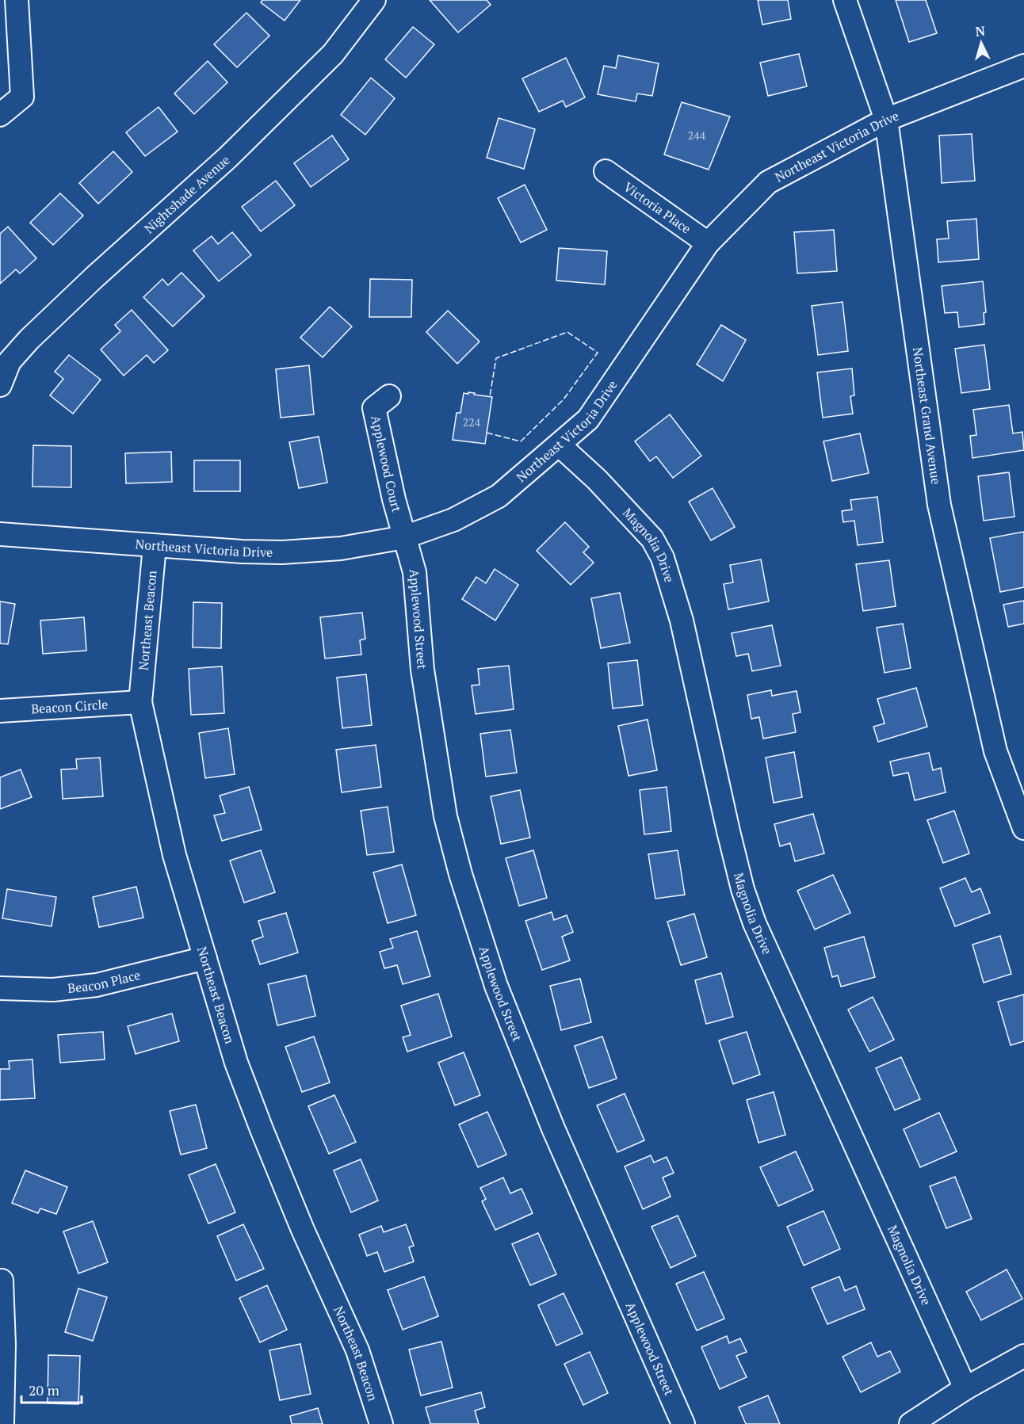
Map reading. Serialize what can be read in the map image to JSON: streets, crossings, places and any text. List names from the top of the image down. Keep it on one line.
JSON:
{"streets":{"street":["Northeast Victoria Drive","Nightshade Avenue","Victoria Place","Northeast Grand Avenue","Applewood Court","Magnolia Drive","Applewood Street","Northeast Beacon","Beacon Circle","Beacon Place"]},"crossings":[["Northeast Victoria Drive","Victoria Place"],["Northeast Victoria Drive","Northeast Grand Avenue"],["Northeast Victoria Drive","Applewood Court"],["Northeast Victoria Drive","Magnolia Drive"],["Northeast Victoria Drive","Applewood Street"],["Northeast Victoria Drive","Northeast Beacon"],["Applewood Court","Applewood Street"],["Northeast Beacon","Beacon Circle"],["Northeast Beacon","Beacon Place"]],"house_numbers":["244","224"],"scale_bar":"20 m","north":"top"}
